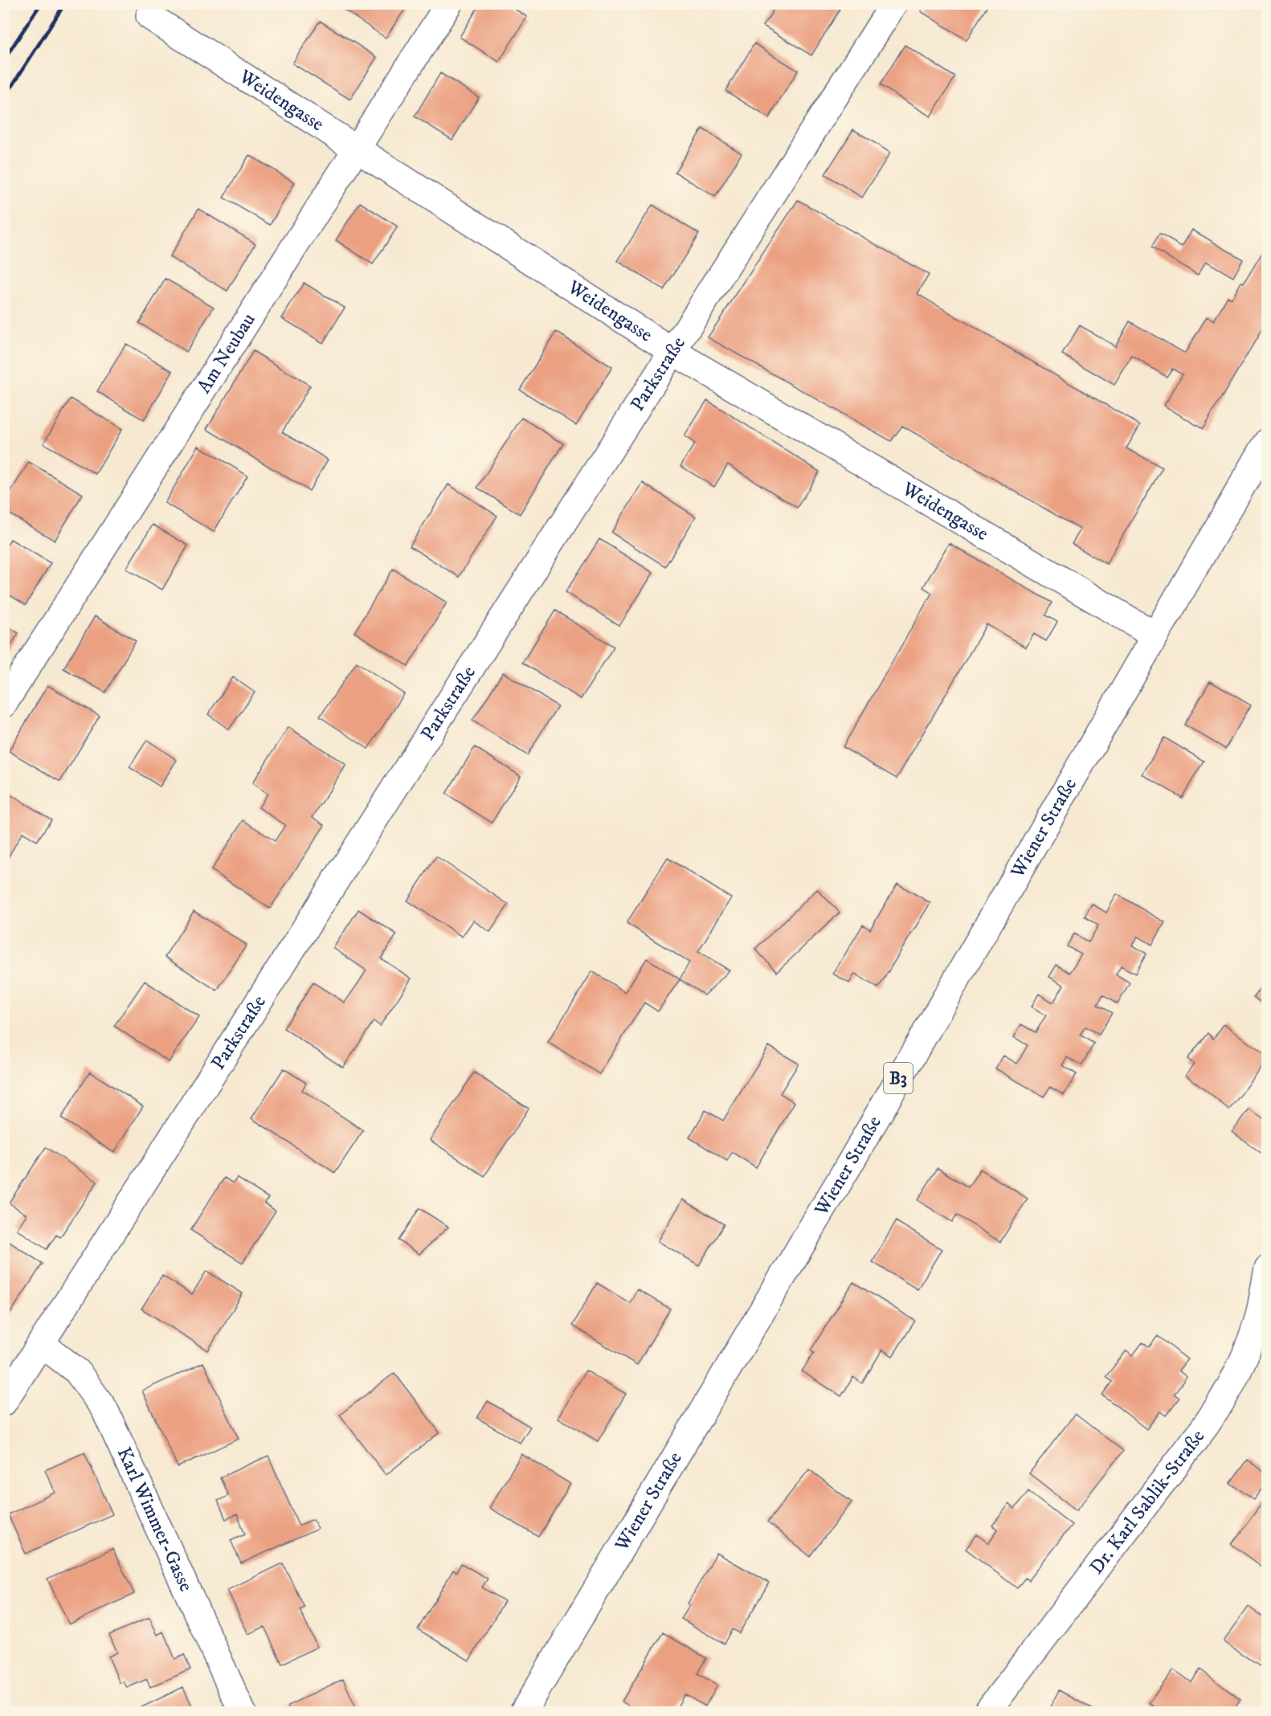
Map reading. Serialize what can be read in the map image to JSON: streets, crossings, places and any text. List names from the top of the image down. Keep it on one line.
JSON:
{"streets":{"street":["Weidengasse","Am Neubau","Parkstraße","Wiener Straße","B3","Dr. Karl Sablik-Straße","Karl Wimmer-Gasse"]},"crossings":[["Weidengasse","Am Neubau"],["Weidengasse","Parkstraße"],["Weidengasse","Wiener Straße"],["Parkstraße","Karl Wimmer-Gasse"]]}
